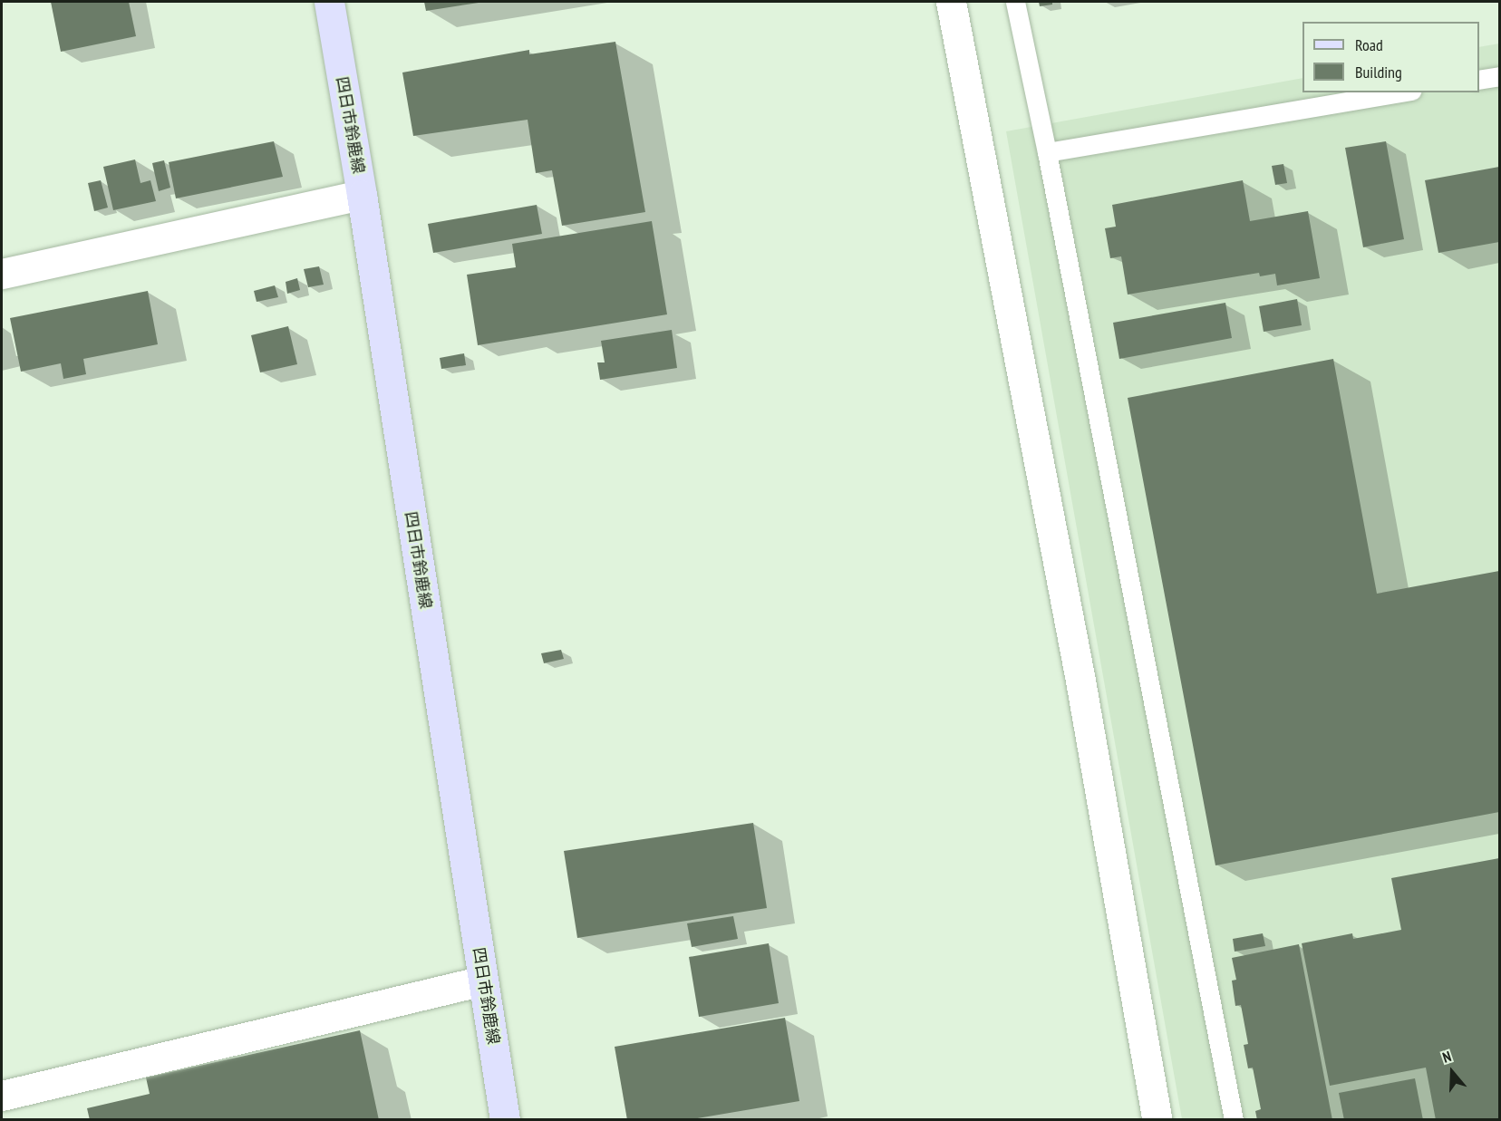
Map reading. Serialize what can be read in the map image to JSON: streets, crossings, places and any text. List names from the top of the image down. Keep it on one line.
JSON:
{"streets":{"main road":["四日市鈴鹿線"]},"legend":["Road","Building"],"north":"top"}
